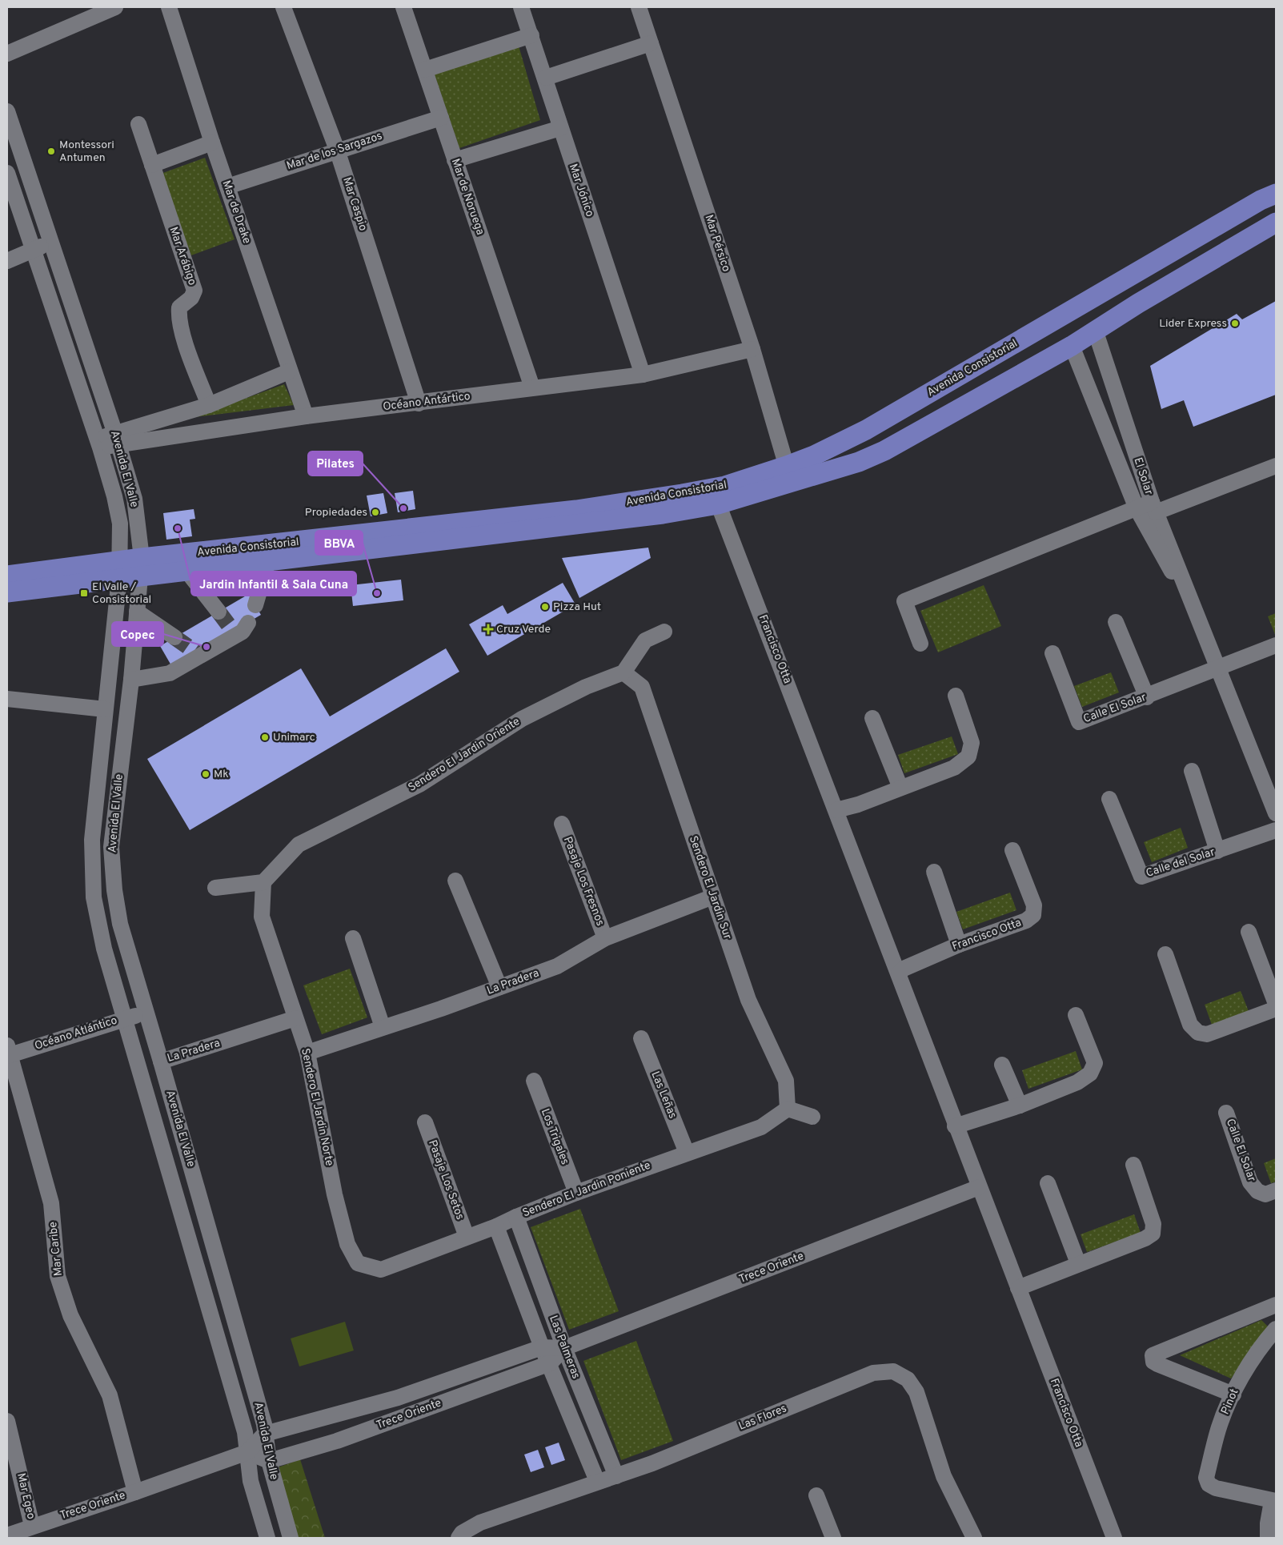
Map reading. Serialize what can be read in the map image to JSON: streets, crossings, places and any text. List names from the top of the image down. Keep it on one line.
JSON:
{"streets":{"main road":["Avenida Consistorial"],"street":["Mar de los Sargazos","Mar Jónico","Mar de Noruega","Mar Caspio","Mar de Drake","Mar Pérsico","Mar Arábigo","Océano Antártico","Avenida El Valle","El Solar","Francisco Otta","Calle El Solar","Sendero El Jardin Oriente","Calle del Solar","Pasaje Los Fresnos","Sendero El Jardin Sur","La Pradera","Océano Atlántico","Las Leñas","Sendero El Jardin Norte","Los Trigales","Pasaje Los Setos","Sendero El Jardin Poniente","Mar Caribe","Trece Oriente","Las Palmeras","Pinot","Las Flores","Mar Egeo"]},"crossings":[["Mar de los Sargazos","Mar de Noruega"],["Mar de los Sargazos","Mar Caspio"],["Mar de los Sargazos","Mar de Drake"],["Mar Jónico","Océano Antártico"],["Mar de Noruega","Océano Antártico"],["Mar Caspio","Océano Antártico"],["Mar de Drake","Océano Antártico"],["Mar Pérsico","Avenida Consistorial"],["Mar Pérsico","Océano Antártico"],["Mar Arábigo","Océano Antártico"],["Avenida Consistorial","Avenida El Valle"],["Avenida Consistorial","El Solar"],["Avenida Consistorial","Francisco Otta"],["Océano Antártico","Avenida El Valle"],["Avenida El Valle","La Pradera"],["Avenida El Valle","Océano Atlántico"],["Avenida El Valle","Trece Oriente"],["El Solar","Calle El Solar"],["Francisco Otta","Trece Oriente"],["Sendero El Jardin Oriente","Sendero El Jardin Sur"],["Sendero El Jardin Oriente","Sendero El Jardin Norte"],["Pasaje Los Fresnos","La Pradera"],["Sendero El Jardin Sur","La Pradera"],["Sendero El Jardin Sur","Sendero El Jardin Poniente"],["La Pradera","Sendero El Jardin Norte"],["Océano Atlántico","Mar Caribe"],["Las Leñas","Sendero El Jardin Poniente"],["Sendero El Jardin Norte","Sendero El Jardin Poniente"],["Los Trigales","Sendero El Jardin Poniente"],["Pasaje Los Setos","Sendero El Jardin Poniente"],["Sendero El Jardin Poniente","Las Palmeras"],["Mar Caribe","Trece Oriente"],["Trece Oriente","Las Palmeras"],["Trece Oriente","Mar Egeo"],["Las Palmeras","Las Flores"]],"places":{"other":["Montessori Antumen","Lider Express","Pilates","Propiedades","Jardin Infantil & Sala Cuna","BBVA","Pizza Hut","Copec","Unimarc","Mk"],"transit":["El Valle / Consistorial"],"health":["Cruz Verde"]}}
